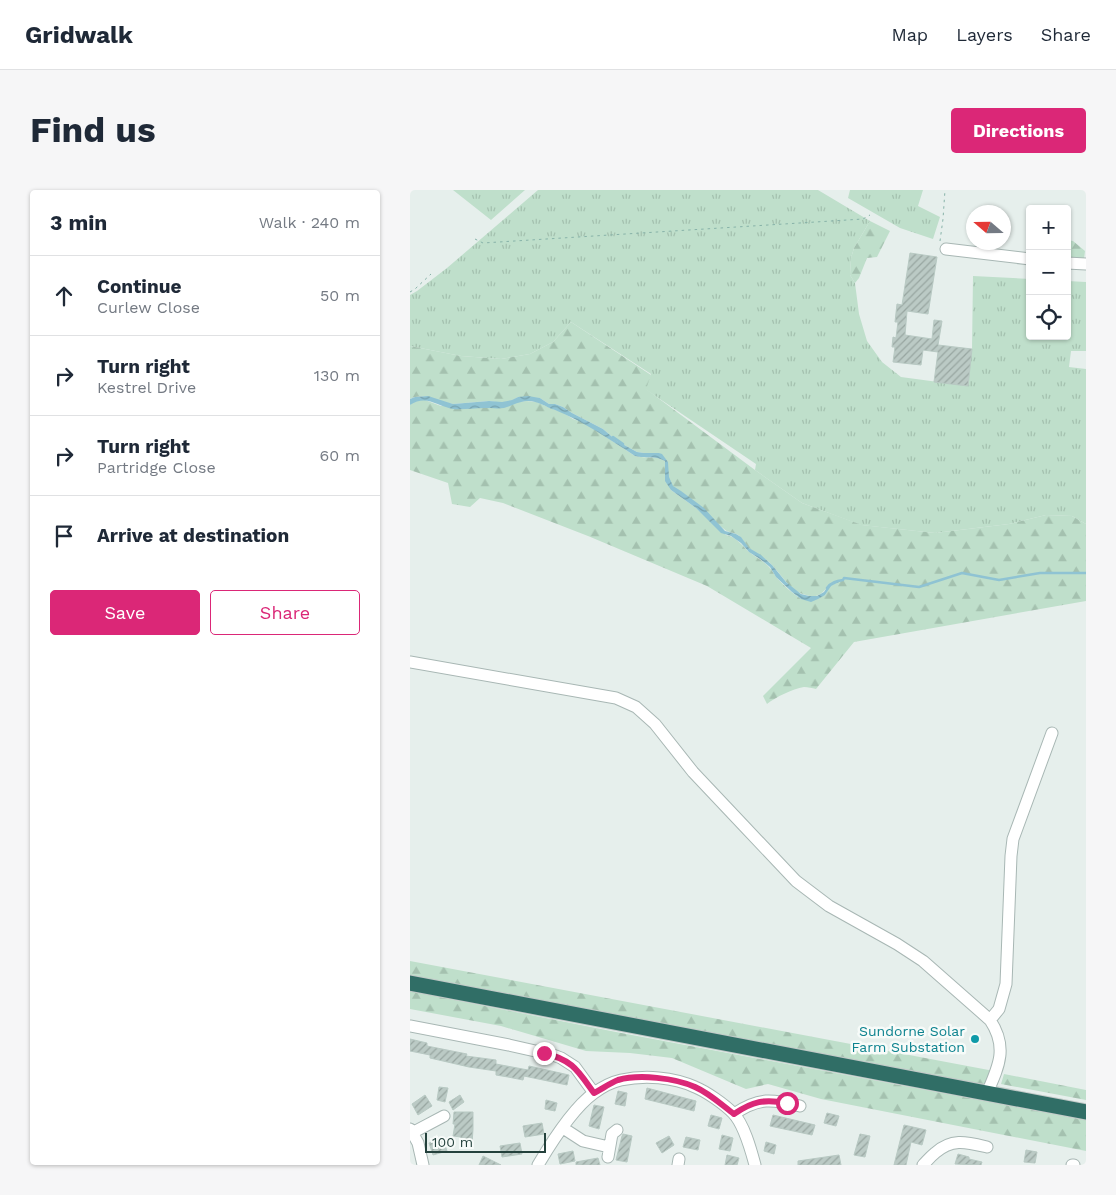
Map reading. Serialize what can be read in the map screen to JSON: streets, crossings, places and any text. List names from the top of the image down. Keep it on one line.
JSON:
{"places":["Sundorne Solar Farm Substation"],"scale_bar":"100 m","north":"left","page":{"header":"Gridwalk","nav":["Map","Layers","Share"],"buttons":["Directions",["Save","Share"]],"title":"Find us","heading":["3 min","Walk · 240 m"],"map_buttons":["+","−"],"list":[["Continue","Curlew Close","50 m"],["Turn right","Kestrel Drive","130 m"],["Turn right","Partridge Close","60 m"],"Arrive at destination"],"scale":"100 m"}}
